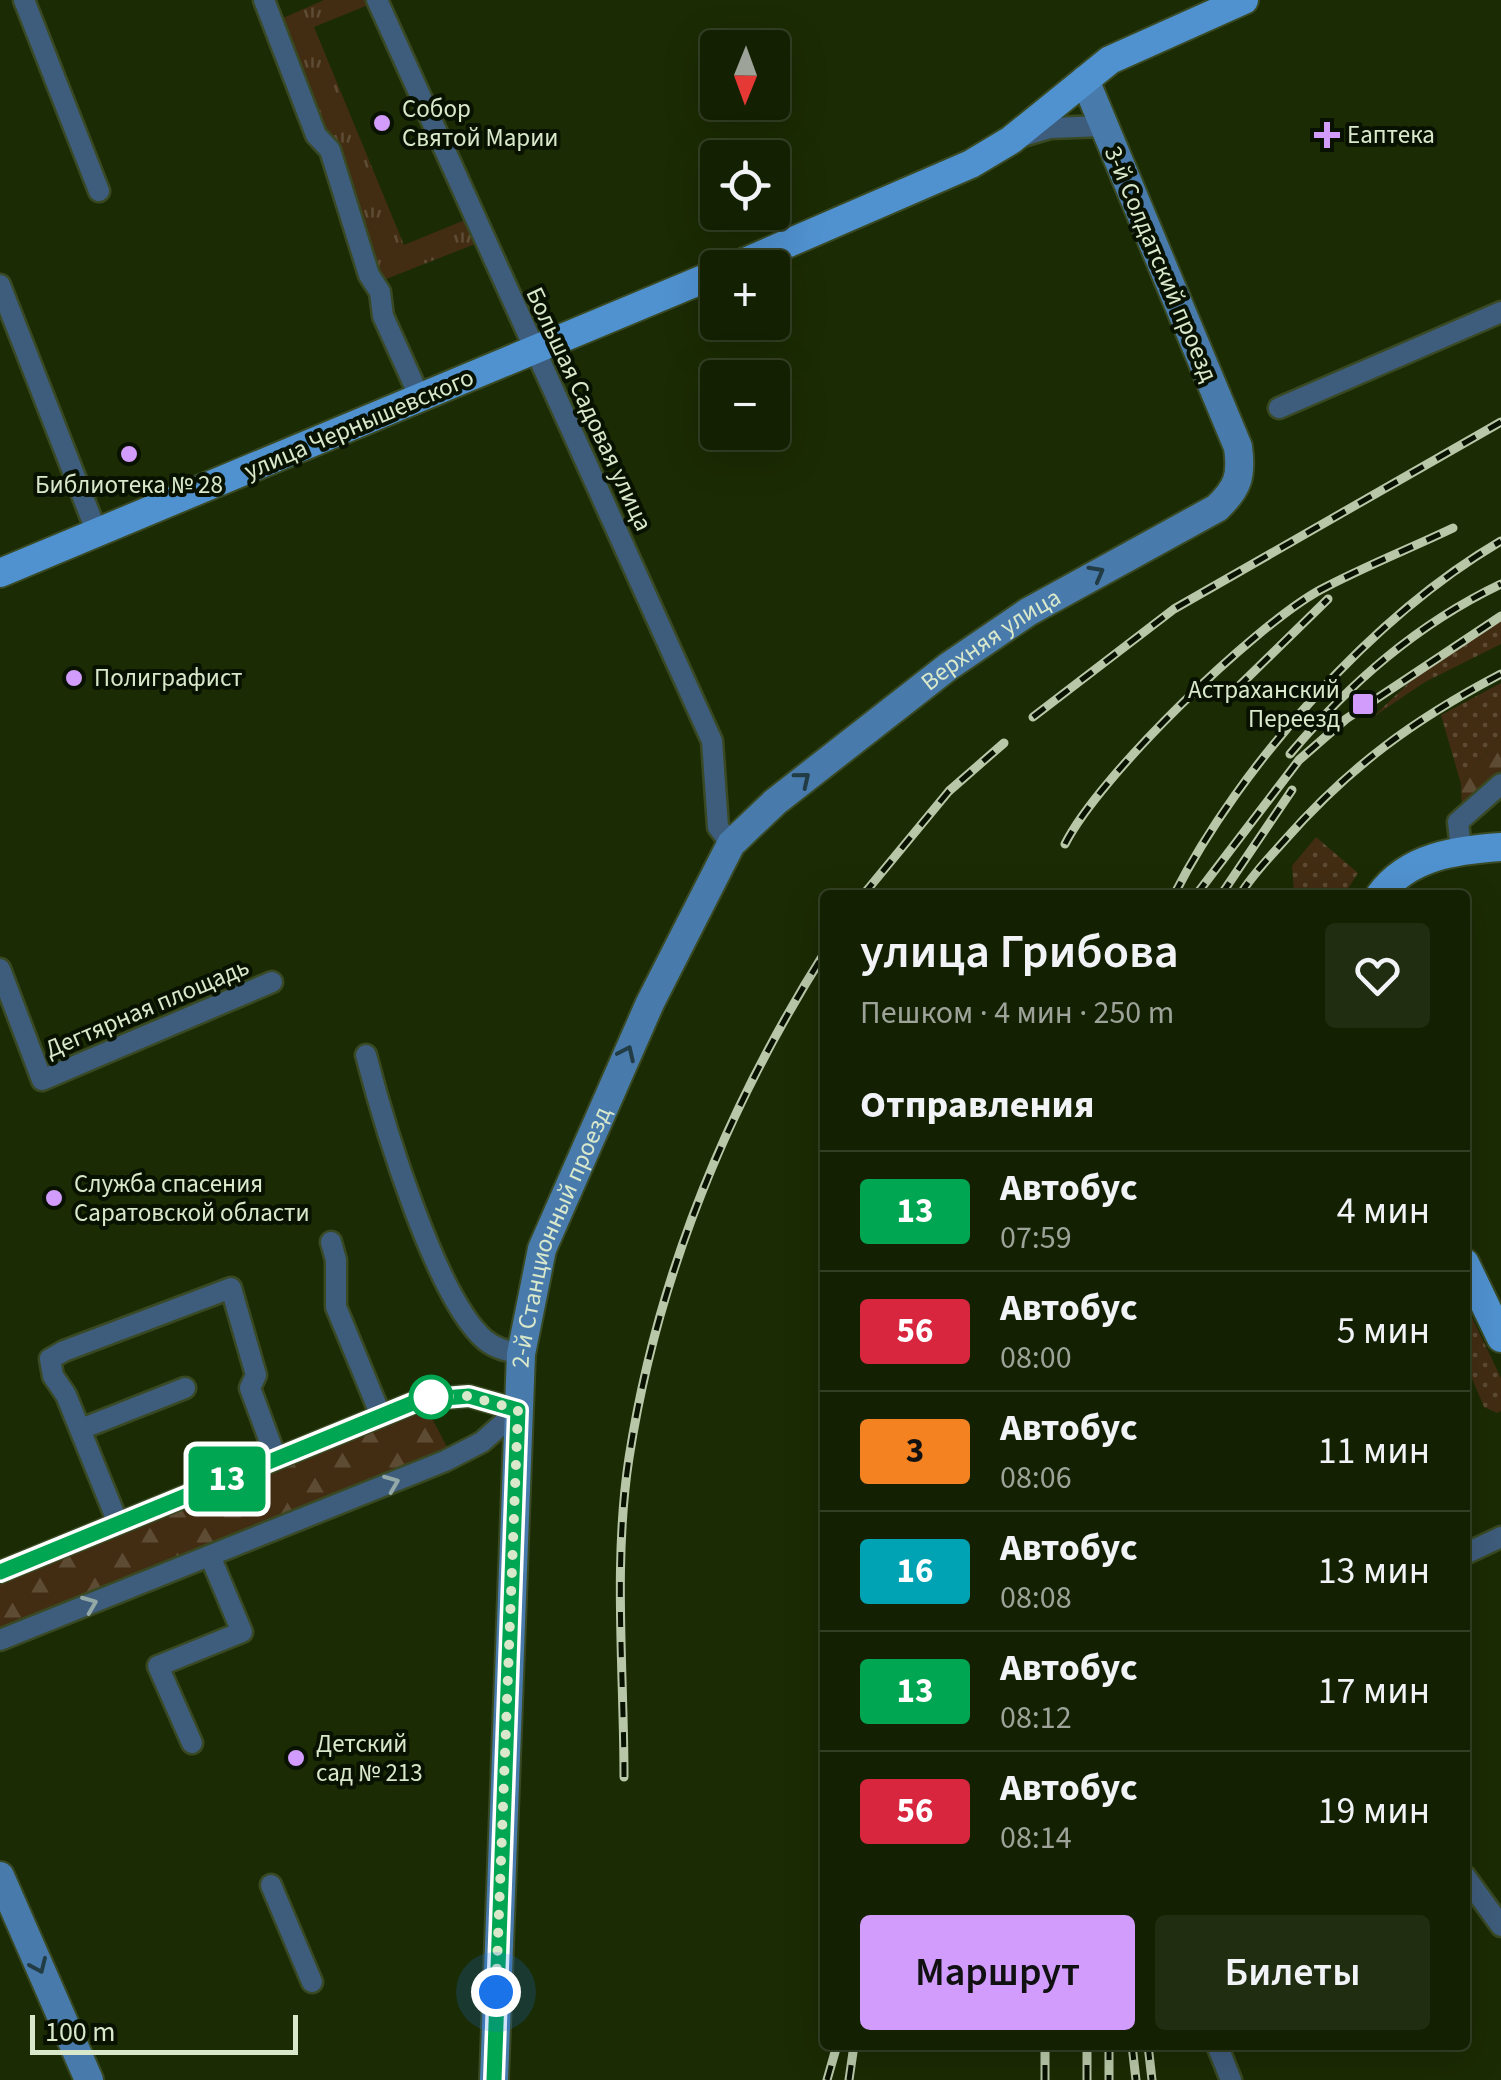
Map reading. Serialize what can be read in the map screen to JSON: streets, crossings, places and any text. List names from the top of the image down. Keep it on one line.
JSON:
{"streets":{"main road":["3-й Солдатский проезд","улица Чернышевского","Верхняя улица","2-й Станционный проезд"],"street":["Большая Садовая улица","Дегтярная площадь"]},"crossings":[["3-й Солдатский проезд","Верхняя улица"],["Большая Садовая улица","улица Чернышевского"],["Большая Садовая улица","Верхняя улица"],["Большая Садовая улица","2-й Станционный проезд"],["Верхняя улица","2-й Станционный проезд"]],"one_way":["Верхняя улица","2-й Станционный проезд"],"places":{"other":["Собор Святой Марии","Библиотека № 28","Полиграфист","Служба спасения Саратовской области","Детский сад № 213"],"health":["Еаптека"],"transit":["Астраханский Переезд"]},"lines":["bus line 13"],"scale_bar":"100 m","north":"bottom","page":{"on_map":"13","map_buttons":["+","−"],"heading":[["улица Грибова","Пешком · 4 мин · 250 m"],"Отправления"],"list":[{"mark":"13","name":"Автобус","note":"07:59","value":"4 мин"},{"mark":"56","name":"Автобус","note":"08:00","value":"5 мин"},{"mark":"3","name":"Автобус","note":"08:06","value":"11 мин"},{"mark":"16","name":"Автобус","note":"08:08","value":"13 мин"},{"mark":"13","name":"Автобус","note":"08:12","value":"17 мин"},{"mark":"56","name":"Автобус","note":"08:14","value":"19 мин"}],"buttons":["Маршрут","Билеты"],"scale":"100 m"}}
